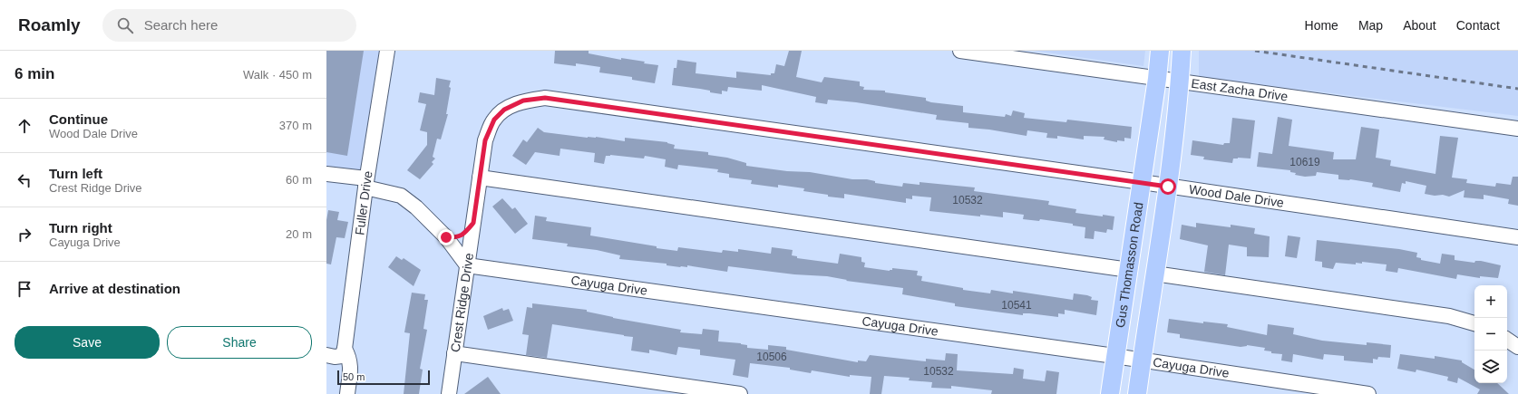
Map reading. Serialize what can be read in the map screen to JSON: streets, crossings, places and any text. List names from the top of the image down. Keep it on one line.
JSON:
{"streets":{"main road":["Gus Thomasson Road"],"street":["East Zacha Drive","Wood Dale Drive","Fuller Drive","Cayuga Drive","Crest Ridge Drive"]},"crossings":[["East Zacha Drive","Gus Thomasson Road"],["Wood Dale Drive","Gus Thomasson Road"],["Wood Dale Drive","Crest Ridge Drive"],["Gus Thomasson Road","Cayuga Drive"],["Cayuga Drive","Crest Ridge Drive"]],"house_numbers":["10619","10532","10541","10506","10532"],"scale_bar":"50 m","page":{"header":"Roamly","search":"Search here","nav":["Home","Map","About","Contact"],"heading":["6 min","Walk · 450 m"],"list":[["Continue","Wood Dale Drive","370 m"],["Turn left","Crest Ridge Drive","60 m"],["Turn right","Cayuga Drive","20 m"],"Arrive at destination"],"map_buttons":["+","−"],"buttons":["Save","Share"],"scale":"50 m"}}
